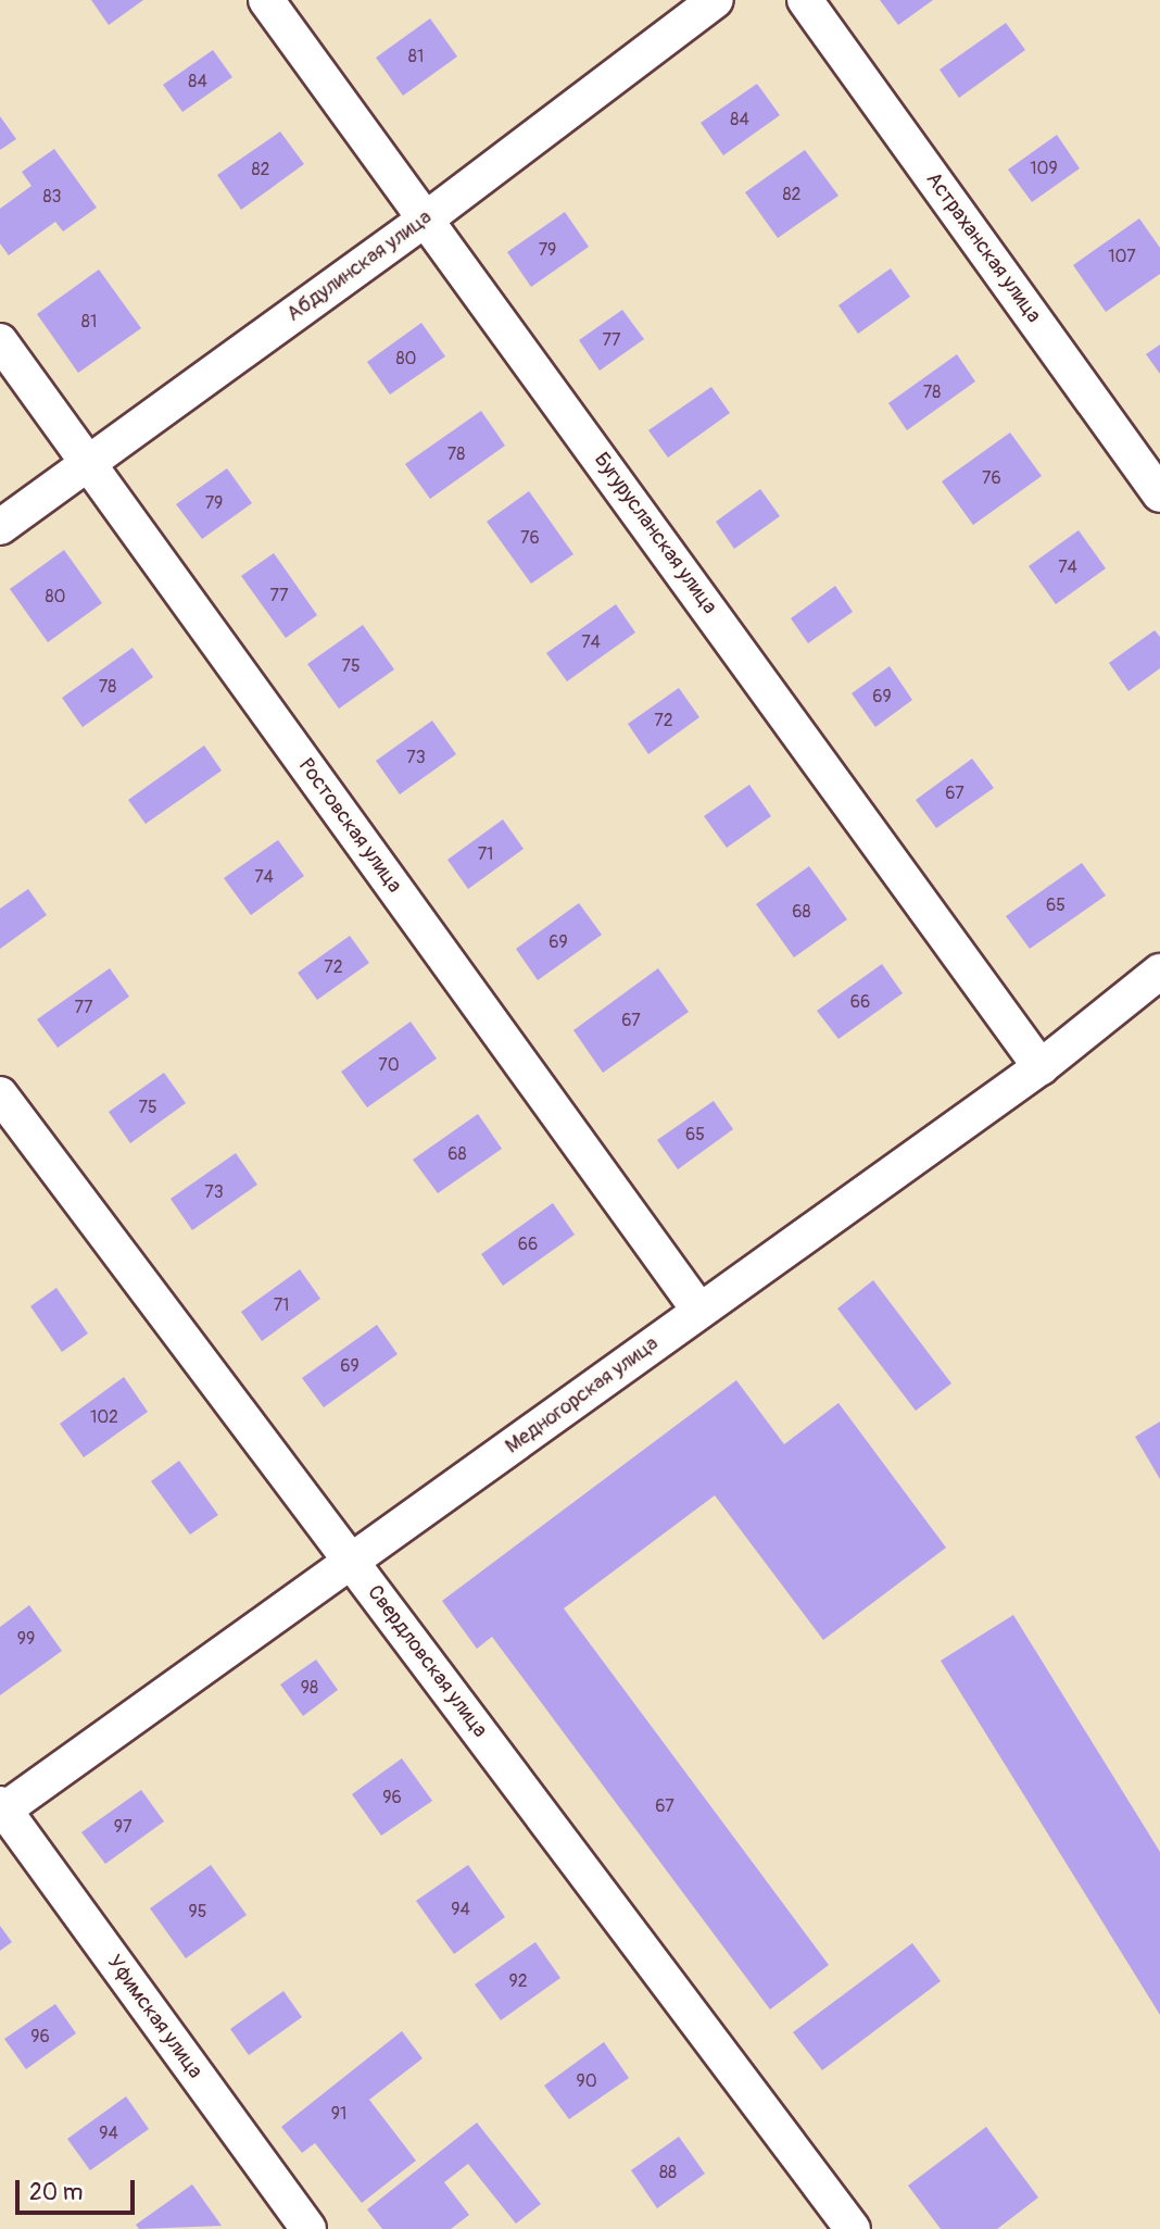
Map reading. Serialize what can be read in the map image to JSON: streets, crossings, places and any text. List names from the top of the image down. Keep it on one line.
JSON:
{"streets":{"street":["Астраханская улица","Абдулинская улица","Бугурусланская улица","Ростовская улица","Медногорская улица","Свердловская улица","Уфимская улица"]},"crossings":[["Абдулинская улица","Бугурусланская улица"],["Абдулинская улица","Ростовская улица"],["Бугурусланская улица","Медногорская улица"],["Ростовская улица","Медногорская улица"],["Медногорская улица","Свердловская улица"],["Медногорская улица","Уфимская улица"]],"house_numbers":["81","84","84","109","82","82","83","79","107","81","77","80","78","78","76","79","76","74","77","80","74","75","78","69","72","73","67","71","74","65","68","69","72","66","77","67","70","75","65","68","73","66","71","69","102","99","98","96","67","97","94","95","92","96","90","91","94","88"],"scale_bar":"20 m"}
